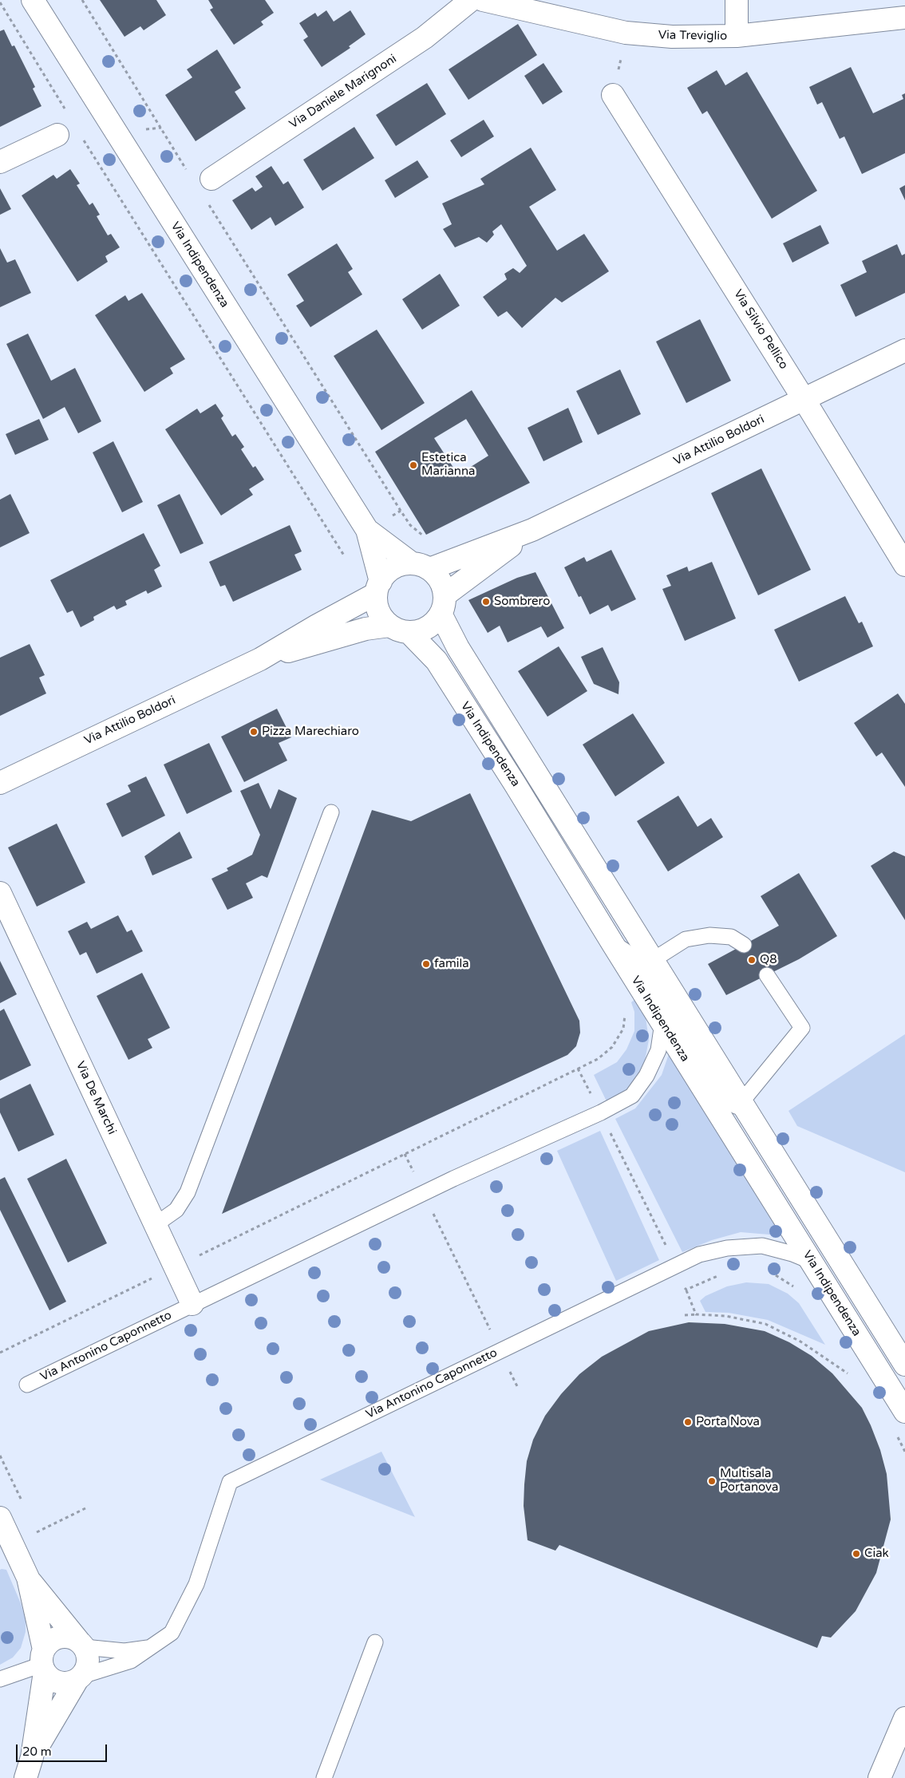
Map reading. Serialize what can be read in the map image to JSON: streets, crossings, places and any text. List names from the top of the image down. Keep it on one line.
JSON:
{"streets":{"street":["Via Treviglio","Via Daniele Marignoni","Via Indipendenza","Via Silvio Pellico","Via Attilio Boldori","Via De Marchi"],"lane":["Via Antonino Caponnetto"]},"crossings":[["Via Indipendenza","Via Attilio Boldori"],["Via Indipendenza","Via Antonino Caponnetto"],["Via Silvio Pellico","Via Attilio Boldori"],["Via De Marchi","Via Antonino Caponnetto"]],"places":["Estetica Marianna","Sombrero","Pizza Marechiaro","Q8","famila","Porta Nova","Multisala Portanova","Ciak"],"scale_bar":"20 m"}
